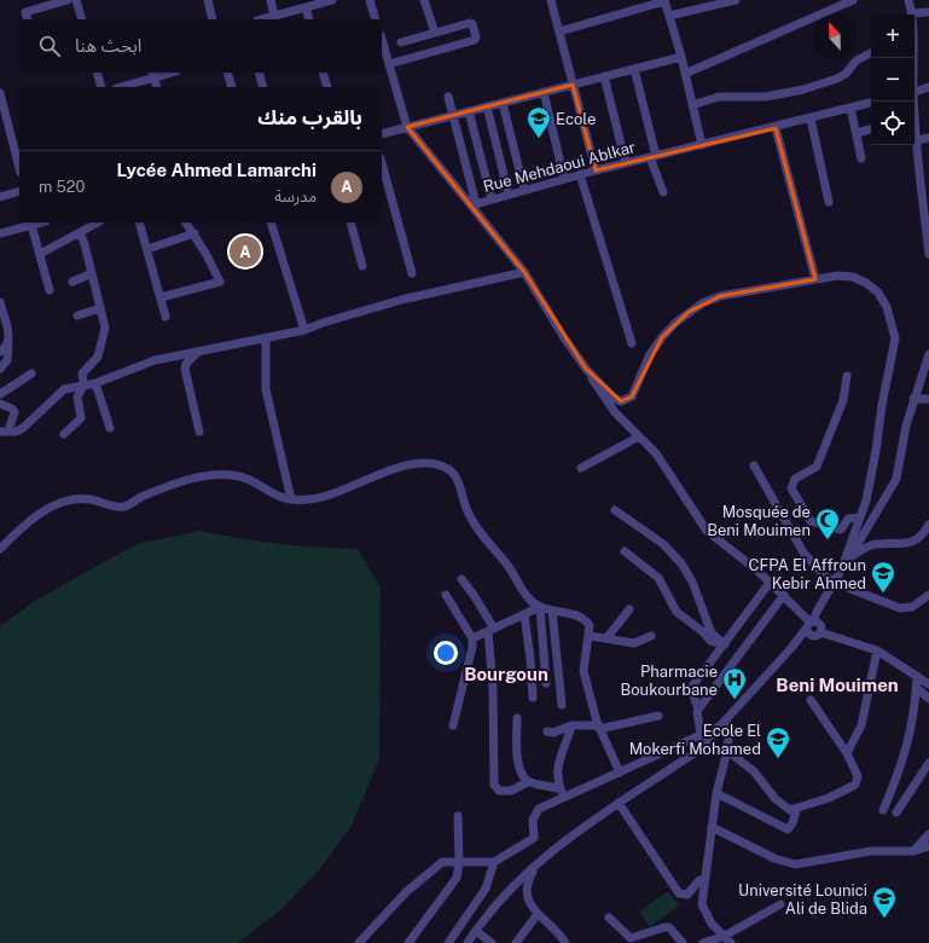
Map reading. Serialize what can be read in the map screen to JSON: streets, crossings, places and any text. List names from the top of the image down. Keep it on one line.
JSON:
{"streets":{"street":["Rue Mehdaoui Ablkar"]},"districts":["Bourgoun","Beni Mouimen"],"places":{"school or university":["Ecole","CFPA El Affroun Kebir Ahmed","Ecole El Mokerfi Mohamed","Université Lounici Ali de Blida"],"mosque":["Mosquée de Beni Mouimen"],"hospital":["Pharmacie Boukourbane"]},"north":"top","page":{"map_buttons":["+","−"],"search":"ابحث هنا","heading":"بالقرب منك","list":[{"mark":"A","name":"Lycée Ahmed Lamarchi","note":"مدرسة","value":"520 m"}],"pins":"A"}}
